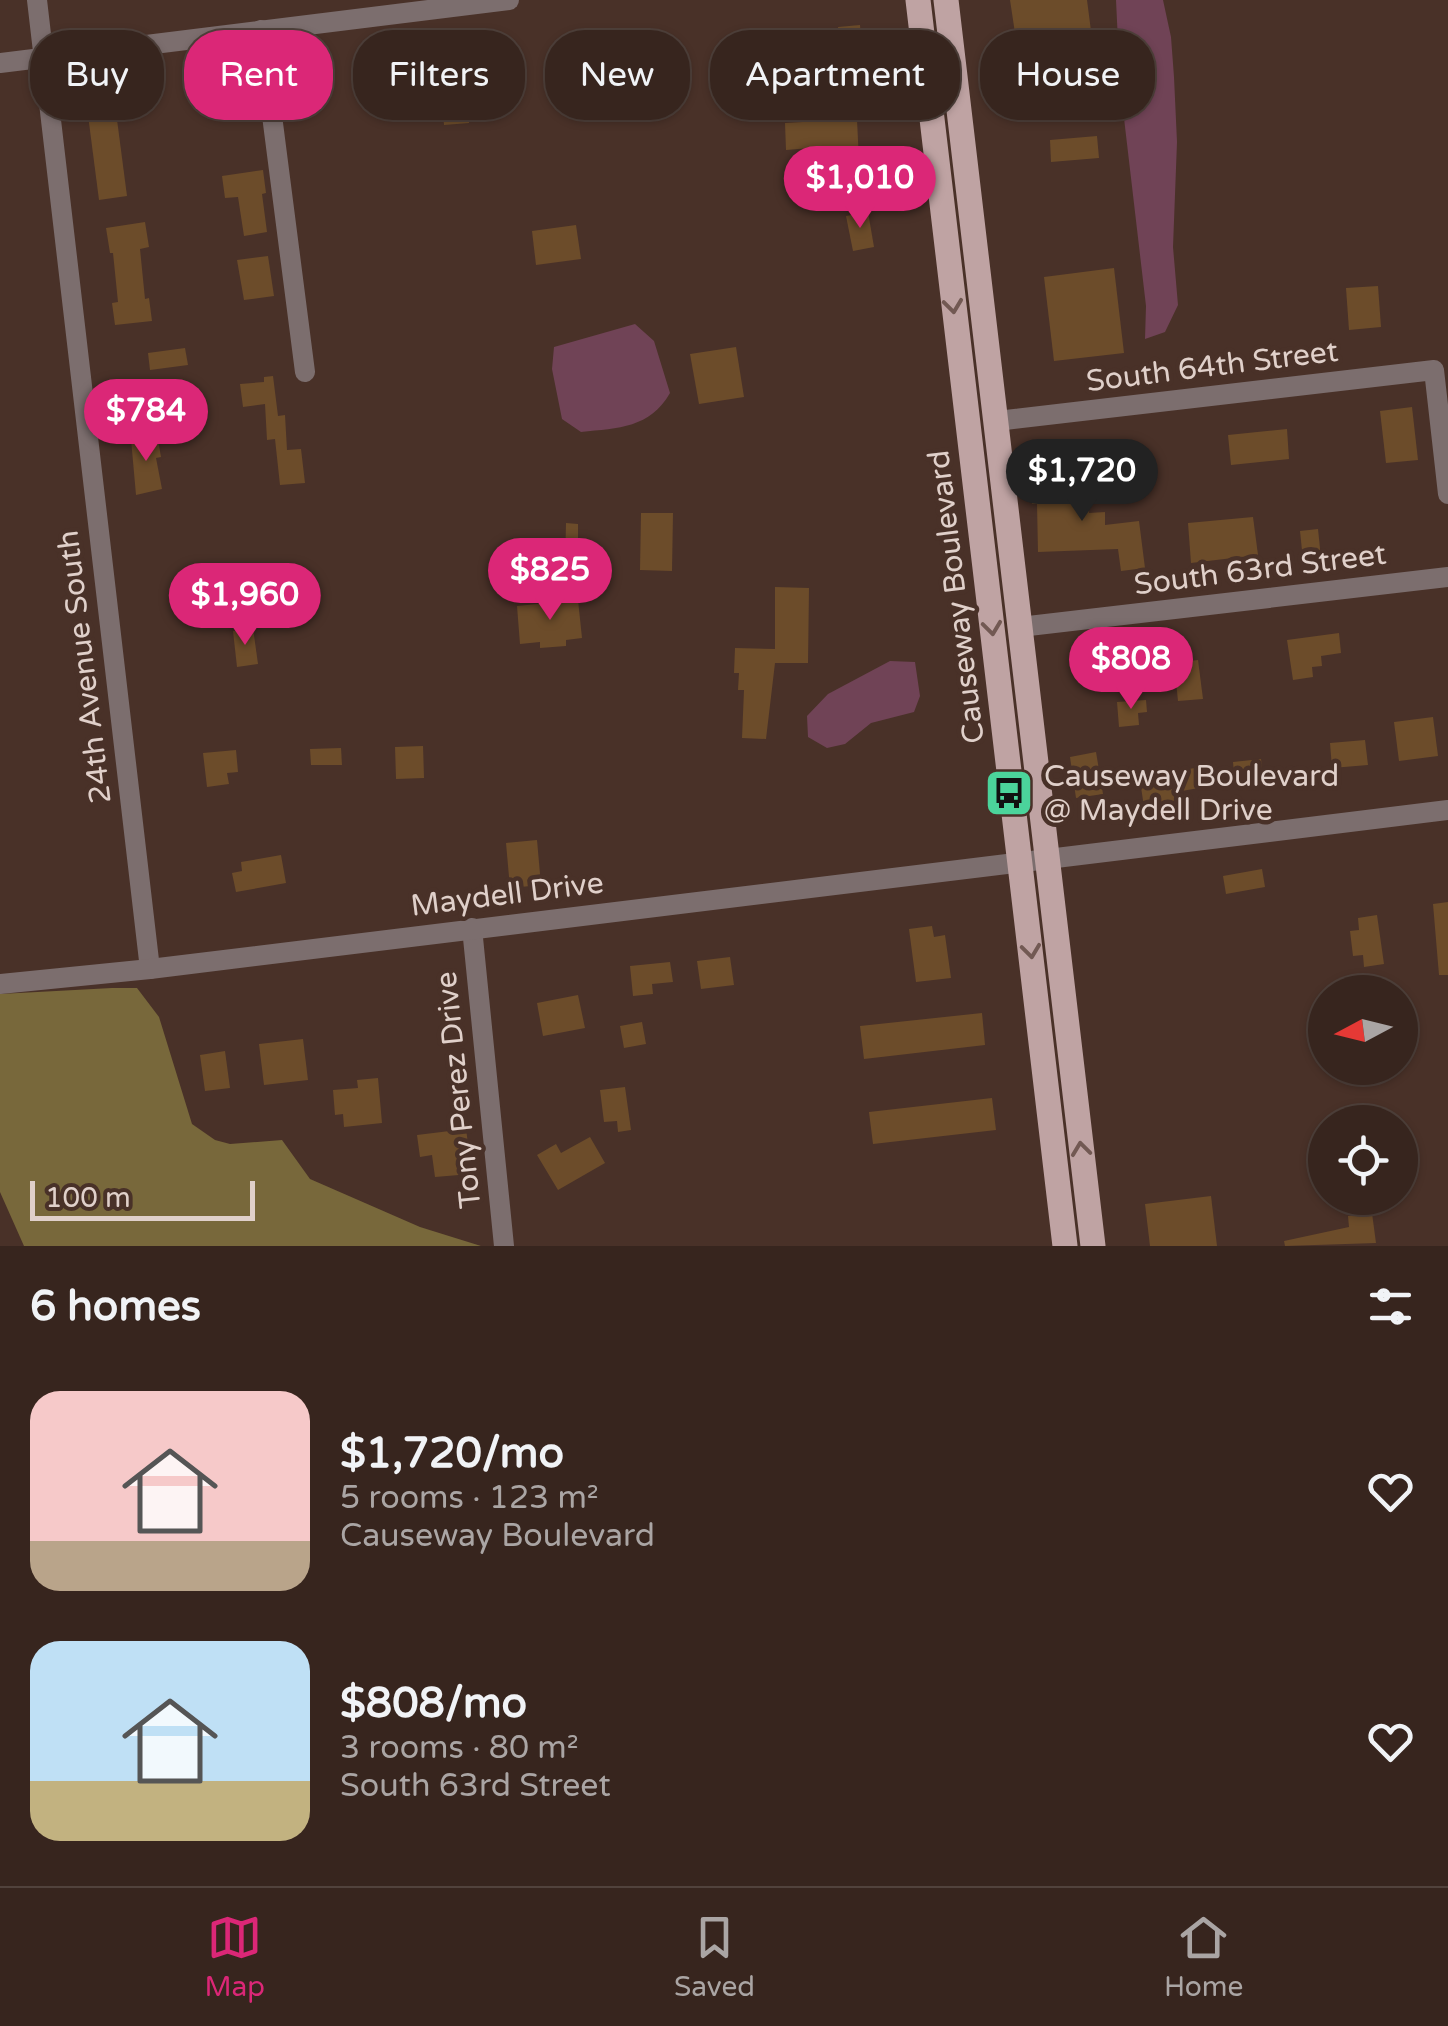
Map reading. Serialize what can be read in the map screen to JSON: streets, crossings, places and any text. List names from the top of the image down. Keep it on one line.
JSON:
{"streets":{"main road":["Causeway Boulevard"],"street":["South 64th Street","South 63rd Street","24th Avenue South","Maydell Drive","Tony Perez Drive"]},"crossings":[["South 64th Street","Causeway Boulevard"],["South 63rd Street","Causeway Boulevard"],["Causeway Boulevard","Maydell Drive"],["24th Avenue South","Maydell Drive"],["Maydell Drive","Tony Perez Drive"]],"places":{"bus stop":["Causeway Boulevard @ Maydell Drive"]},"scale_bar":"100 m","north":"left","page":{"chip":["Buy","Rent","Filters","New","Apartment","House"],"price":["$1,010","$784","$1,720","$825","$1,960","$808"],"scale":"100 m","heading":"6 homes","list":[{"name":"$1,720/mo","note":"5 rooms · 123 m² · Causeway Boulevard"},{"name":"$808/mo","note":"3 rooms · 80 m² · South 63rd Street"}],"tabs":["Map","Saved","Home"]}}
